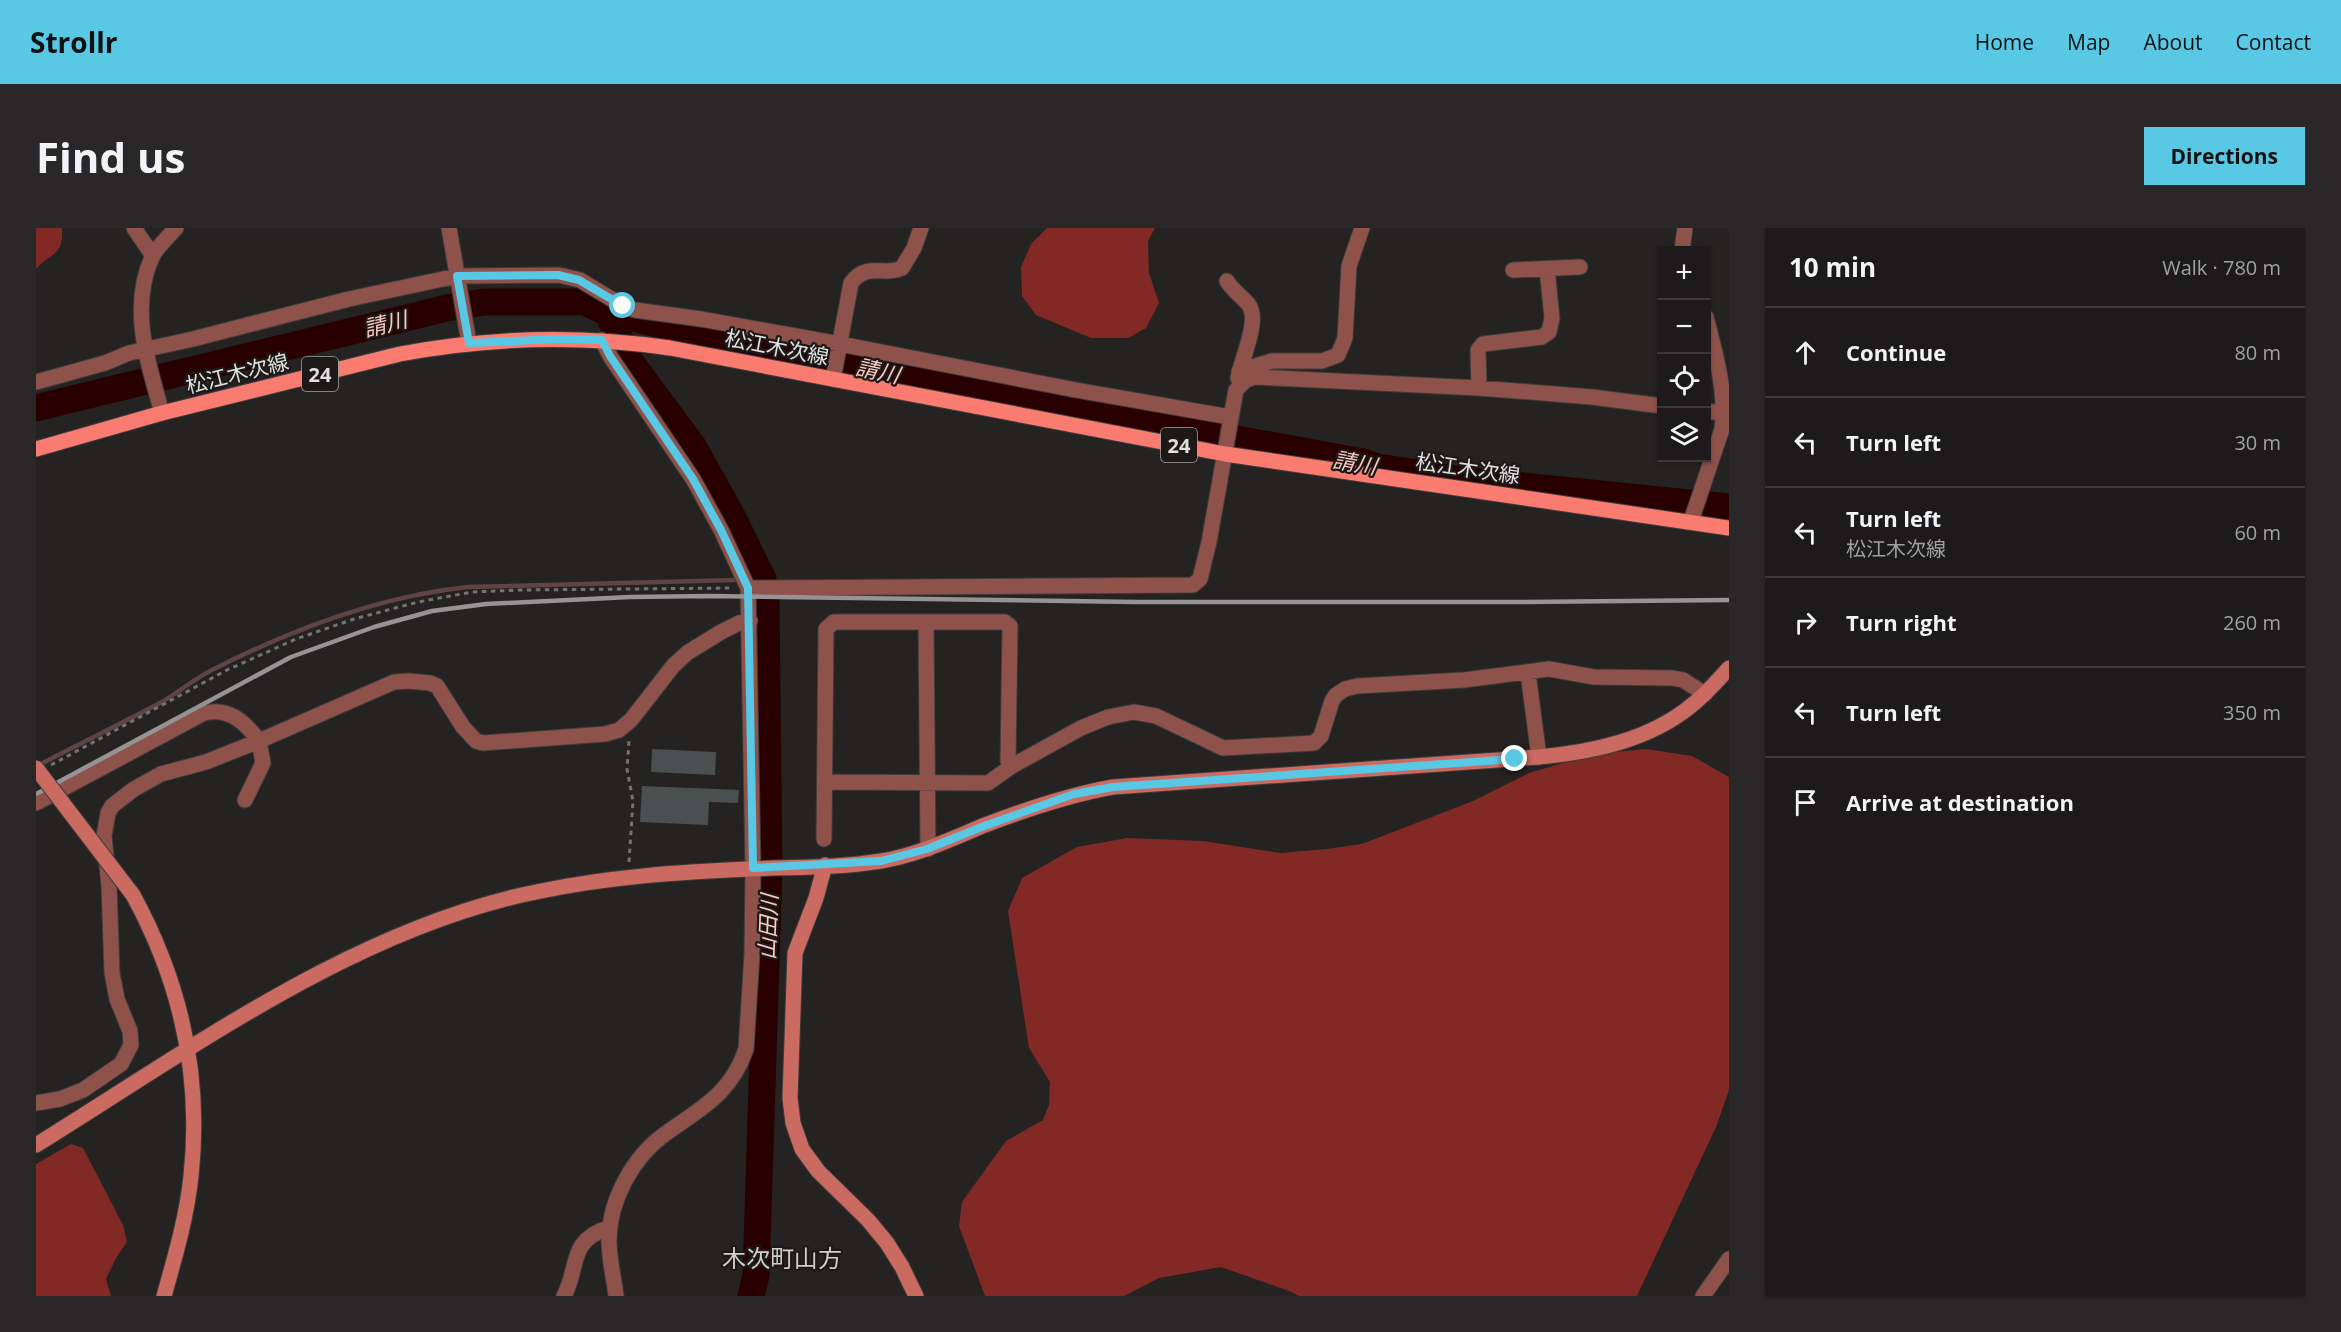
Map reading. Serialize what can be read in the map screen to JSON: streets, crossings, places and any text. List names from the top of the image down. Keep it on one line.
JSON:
{"streets":{"main road":["松江木次線","24"]},"districts":["木次町山方"],"water":["請川","山田川"],"page":{"header":"Strollr","nav":["Home","Map","About","Contact"],"buttons":"Directions","title":"Find us","heading":["10 min","Walk · 780 m"],"map_buttons":["+","−"],"list":[["Continue","80 m"],["Turn left","30 m"],["Turn left","松江木次線","60 m"],["Turn right","260 m"],["Turn left","350 m"],"Arrive at destination"]}}
